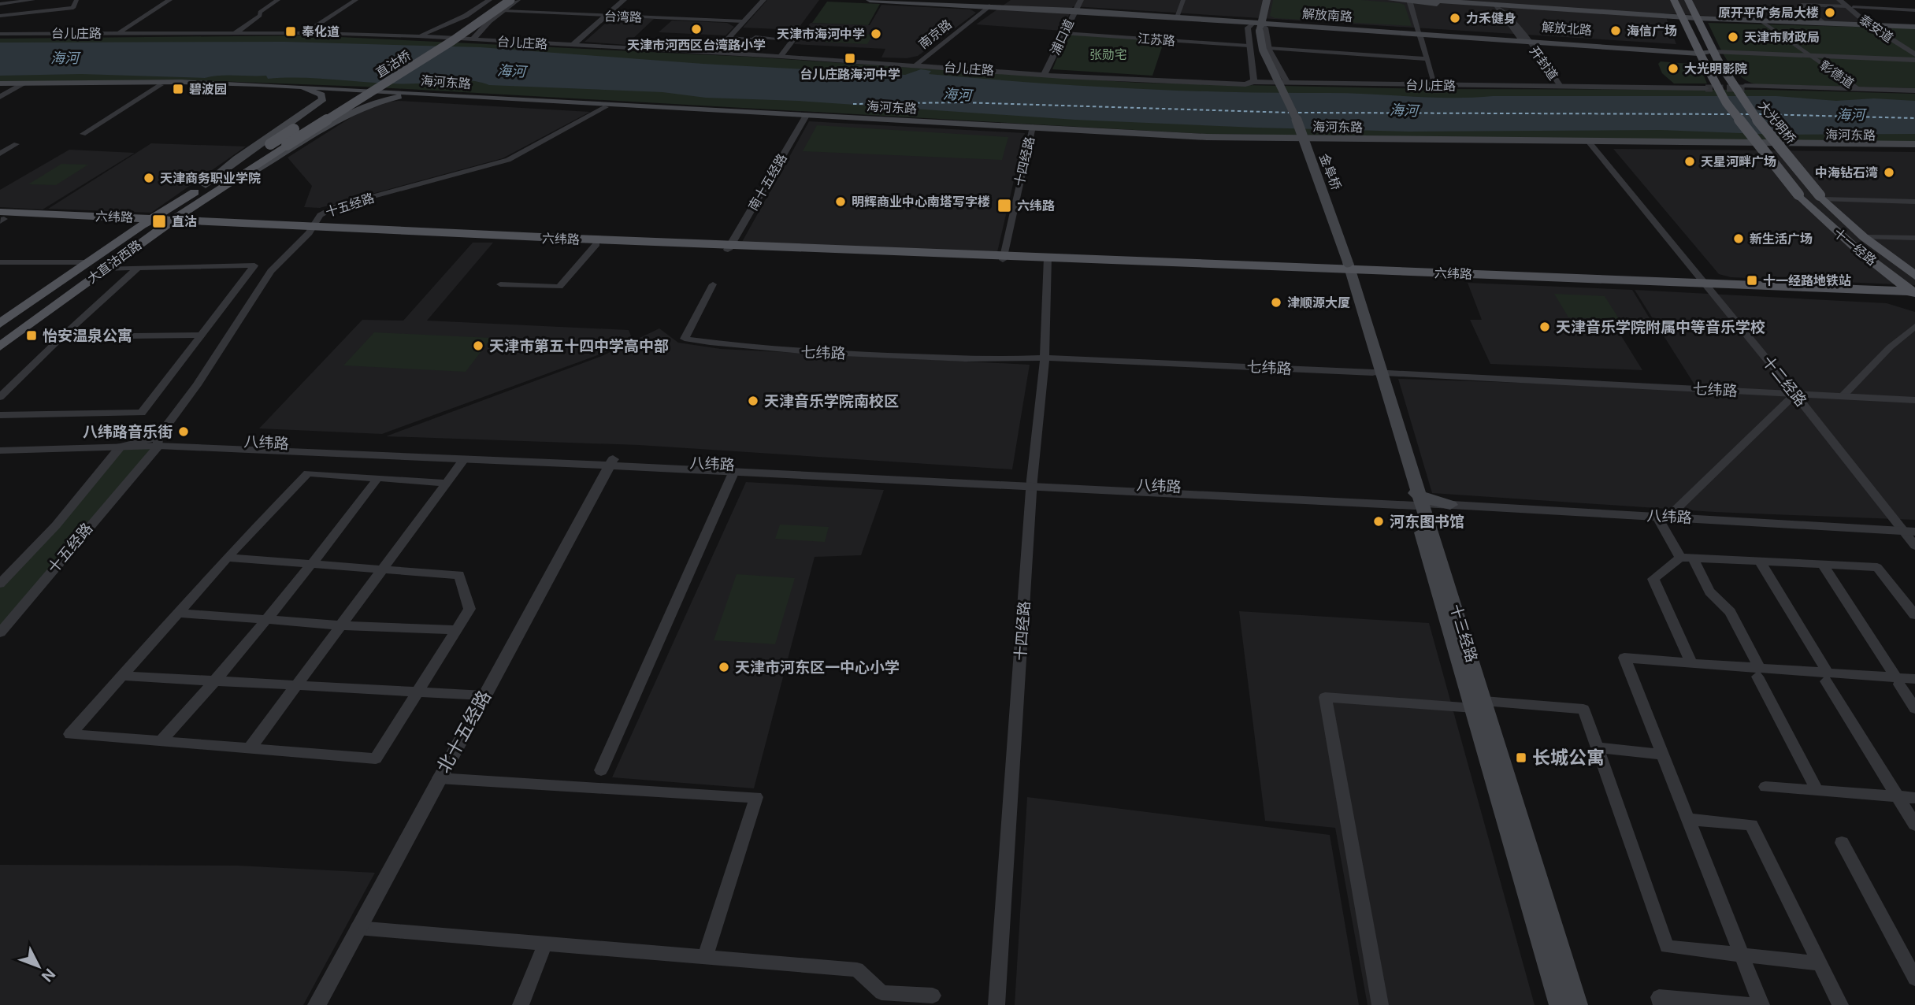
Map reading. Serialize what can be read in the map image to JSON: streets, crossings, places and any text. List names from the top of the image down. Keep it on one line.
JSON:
{"streets":{"main road":["解放南路","解放北路","直沽桥","海河东路","大光明桥","金阜桥","六纬路","十一经路","大直沽西路","十三经路"],"street":["台湾路","泰安道","台儿庄路","南京路","浦口道","江苏路","开封道","彰德道","十四经路","南十五经路","十五经路","七纬路","十二经路","八纬路","北十五经路"]},"crossings":[["解放南路","解放北路"],["解放南路","金阜桥"],["解放北路","开封道"],["解放北路","彰德道"],["解放北路","大光明桥"],["台儿庄路","南京路"],["台儿庄路","浦口道"],["台儿庄路","开封道"],["浦口道","江苏路"],["直沽桥","大直沽西路"],["海河东路","十四经路"],["海河东路","南十五经路"],["海河东路","十五经路"],["海河东路","十二经路"],["大光明桥","十一经路"],["十四经路","六纬路"],["十四经路","七纬路"],["十四经路","八纬路"],["金阜桥","六纬路"],["金阜桥","十三经路"],["南十五经路","六纬路"],["十五经路","六纬路"],["十五经路","八纬路"],["六纬路","十一经路"],["六纬路","大直沽西路"],["六纬路","十二经路"],["六纬路","十三经路"],["七纬路","十二经路"],["七纬路","十三经路"],["十二经路","八纬路"],["八纬路","十三经路"],["八纬路","北十五经路"]],"water":["海河"],"parks":["张勋宅"],"places":{"other":["原开平矿务局大楼","力禾健身","天津市河西区台湾路小学","海信广场","天津市海河中学","天津市财政局","大光明影院","天星河畔广场","中海钻石湾","天津商务职业学院","明辉商业中心南塔写字楼","新生活广场","津顺源大厦","天津音乐学院附属中等音乐学校","天津市第五十四中学高中部","天津音乐学院南校区","八纬路音乐街","河东图书馆","天津市河东区一中心小学"],"transit":["奉化道","台儿庄路海河中学","碧波园","六纬路","直沽","十一经路地铁站","怡安温泉公寓","长城公寓"]},"north":"bottom right"}
